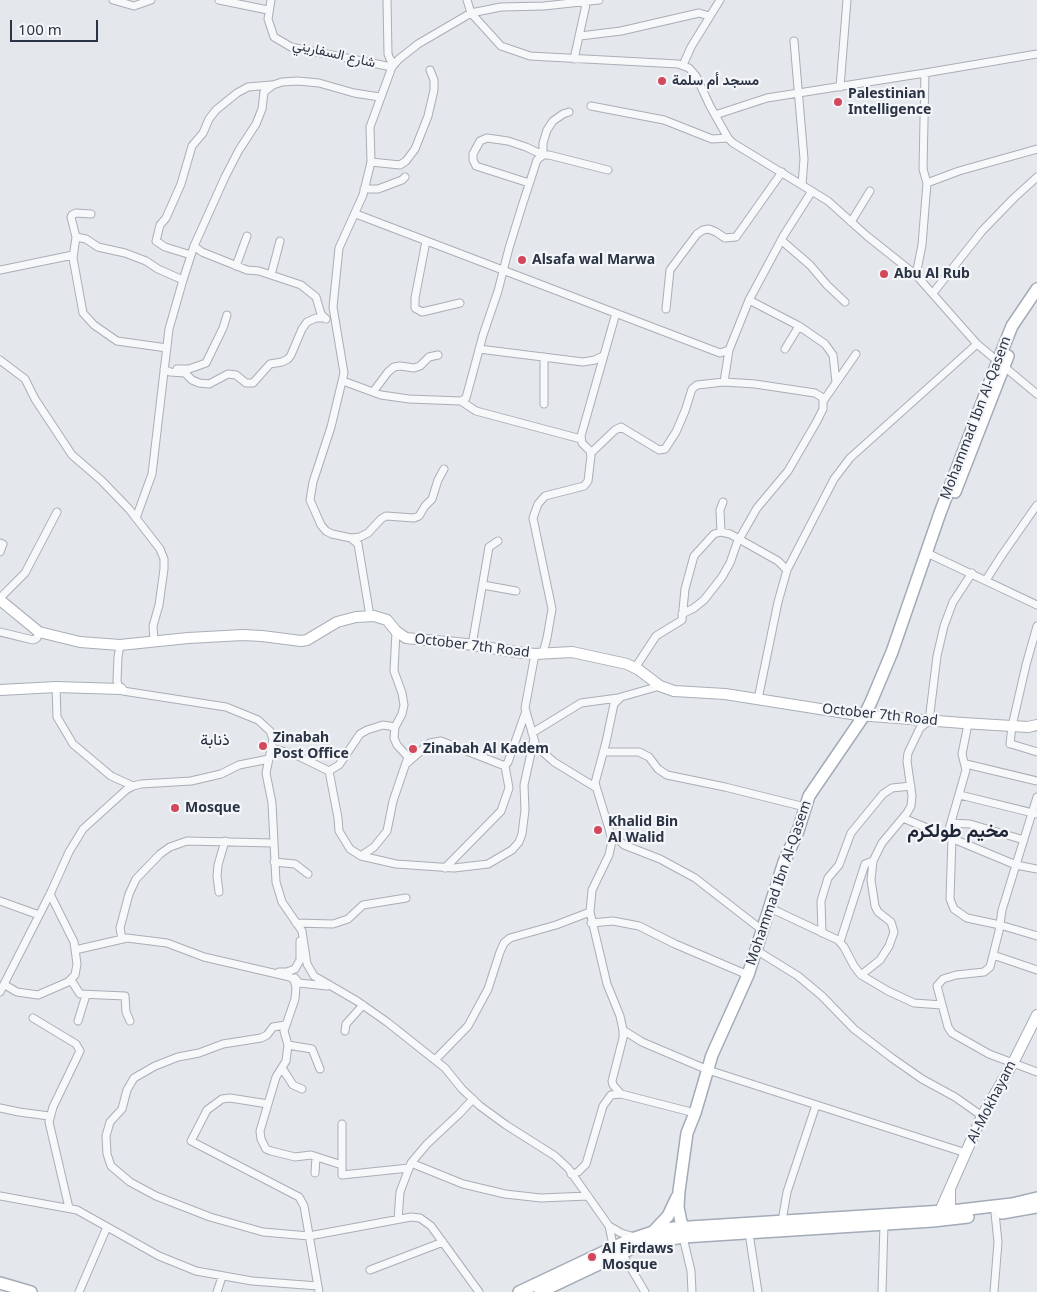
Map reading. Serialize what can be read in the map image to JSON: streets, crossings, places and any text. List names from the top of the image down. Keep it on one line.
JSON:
{"streets":{"main road":["Mohammad Ibn Al-Qasem"],"street":["شارع السفاريني","October 7th Road","Al-Mokhayam"]},"crossings":[["Mohammad Ibn Al-Qasem","October 7th Road"]],"districts":["ذنابة","مخيم طولكرم"],"places":["مسجد أم سلمة","Palestinian Intelligence","Alsafa wal Marwa","Abu Al Rub","Zinabah Post Office","Zinabah Al Kadem","Mosque","Khalid Bin Al Walid","Al Firdaws Mosque"],"scale_bar":"100 m"}
